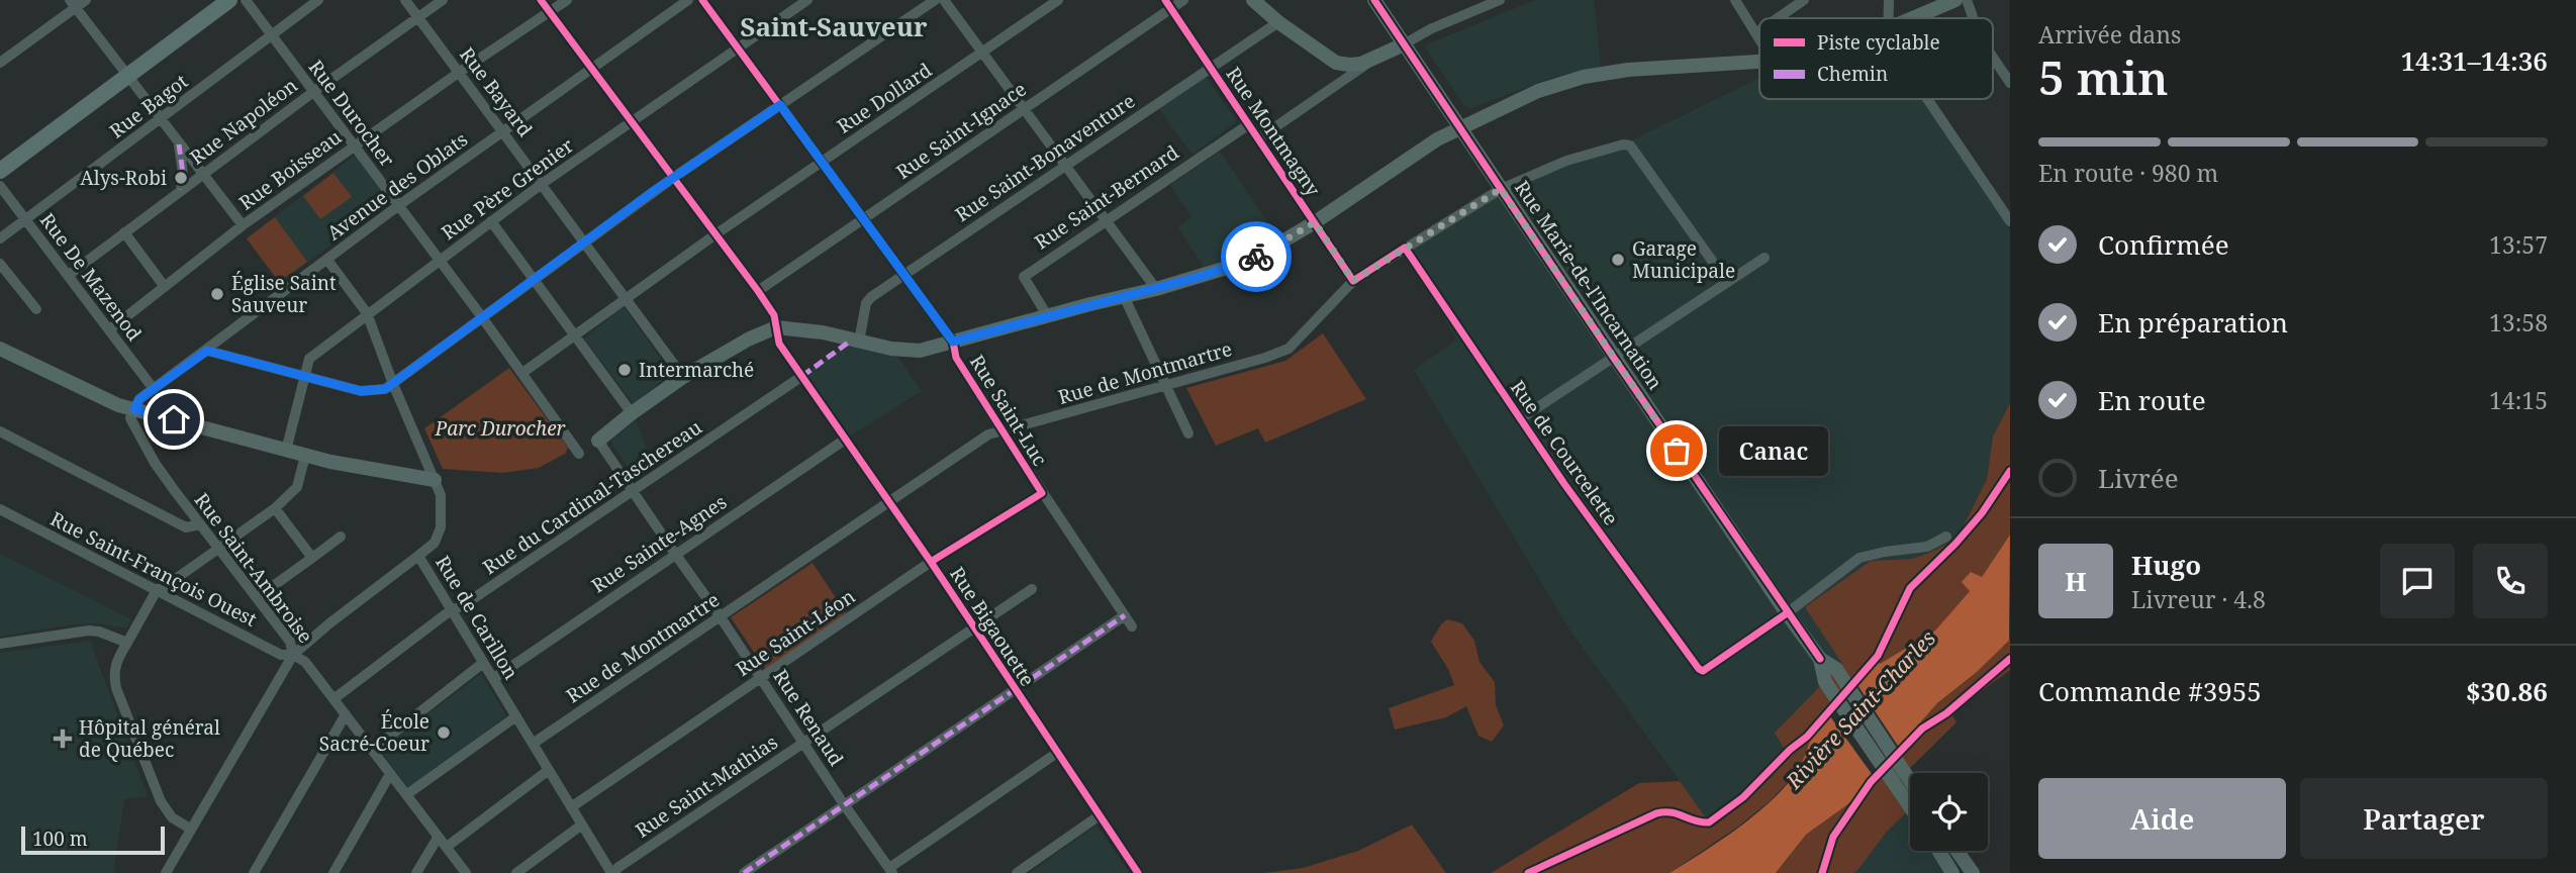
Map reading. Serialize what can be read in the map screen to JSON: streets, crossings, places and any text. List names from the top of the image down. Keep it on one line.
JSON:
{"streets":{"street":["Rue Bayard","Rue Dollard","Rue Bagot","Rue Durocher","Rue Napoléon","Rue Saint-Ignace","Rue Montmagny","Rue Saint-Bonaventure","Rue Boisseau","Avenue des Oblats","Rue Père Grenier","Rue Saint-Bernard","Rue De Mazenod","Rue Marie-de-l'Incarnation","Rue de Montmartre","Rue Saint-Luc","Rue de Courcelette","Rue du Cardinal-Taschereau","Rue Sainte-Agnes","Rue Saint-Ambroise","Rue Saint-François Ouest","Rue de Carillon","Rue Bigaouette","Rue Saint-Léon","Rue Renaud","Rue Saint-Mathias"]},"crossings":[["Rue Bayard","Rue Dollard"],["Rue Bayard","Rue Napoléon"],["Rue Bayard","Rue Boisseau"],["Rue Bayard","Avenue des Oblats"],["Rue Bayard","Rue Père Grenier"],["Rue Dollard","Rue Durocher"],["Rue Dollard","Rue Saint-Luc"],["Rue Dollard","Rue Bigaouette"],["Rue Bagot","Rue Durocher"],["Rue Bagot","Rue De Mazenod"],["Rue Durocher","Rue Napoléon"],["Rue Durocher","Rue Boisseau"],["Rue Durocher","Avenue des Oblats"],["Rue Durocher","Rue Père Grenier"],["Rue Napoléon","Rue De Mazenod"],["Rue Saint-Ignace","Rue Montmagny"],["Rue Saint-Ignace","Rue Saint-Luc"],["Rue Saint-Ignace","Rue Bigaouette"],["Rue Montmagny","Rue Saint-Bonaventure"],["Rue Montmagny","Rue Saint-Bernard"],["Rue Montmagny","Rue de Montmartre"],["Rue Saint-Bonaventure","Rue Saint-Luc"],["Rue Boisseau","Rue De Mazenod"],["Rue Boisseau","Rue Bigaouette"],["Avenue des Oblats","Rue De Mazenod"],["Avenue des Oblats","Rue Saint-Ambroise"],["Avenue des Oblats","Rue de Carillon"],["Avenue des Oblats","Rue Bigaouette"],["Rue Père Grenier","Rue Saint-Luc"],["Rue Père Grenier","Rue de Carillon"],["Rue Père Grenier","Rue Bigaouette"],["Rue Marie-de-l'Incarnation","Rue de Montmartre"],["Rue Marie-de-l'Incarnation","Rue de Courcelette"],["Rue de Montmartre","Rue Saint-Luc"],["Rue de Montmartre","Rue de Courcelette"],["Rue de Montmartre","Rue de Carillon"],["Rue de Montmartre","Rue Bigaouette"],["Rue de Montmartre","Rue Renaud"],["Rue Saint-Luc","Rue Saint-Léon"],["Rue du Cardinal-Taschereau","Rue Saint-Ambroise"],["Rue du Cardinal-Taschereau","Rue de Carillon"],["Rue du Cardinal-Taschereau","Rue Bigaouette"],["Rue du Cardinal-Taschereau","Rue Renaud"],["Rue Sainte-Agnes","Rue de Carillon"],["Rue Sainte-Agnes","Rue Bigaouette"],["Rue Sainte-Agnes","Rue Renaud"],["Rue Saint-Ambroise","Rue Saint-François Ouest"],["Rue de Carillon","Rue Saint-Léon"],["Rue de Carillon","Rue Saint-Mathias"],["Rue Bigaouette","Rue Saint-Léon"],["Rue Bigaouette","Rue Saint-Mathias"],["Rue Saint-Léon","Rue Renaud"],["Rue Renaud","Rue Saint-Mathias"]],"districts":["Saint-Sauveur"],"water":["Rivière Saint-Charles"],"parks":["Parc Durocher"],"places":{"other":["Alys-Robi","Garage Municipale","Église Saint Sauveur","Intermarché","Canac","École Sacré-Coeur"],"health":["Hôpital général de Québec"]},"legend":["Piste cyclable","Chemin"],"scale_bar":"100 m","page":{"heading":["5 min","Arrivée dans","14:31–14:36"],"panel":["Hugo","Livreur · 4.8","Commande #3955","$30.86"],"bar":"En route · 980 m","list":[["Confirmée","13:57"],["En préparation","13:58"],["En route","14:15"],"Livrée"],"bubble":"Canac","round":"H","buttons":["Aide","Partager"],"scale":"100 m"}}
